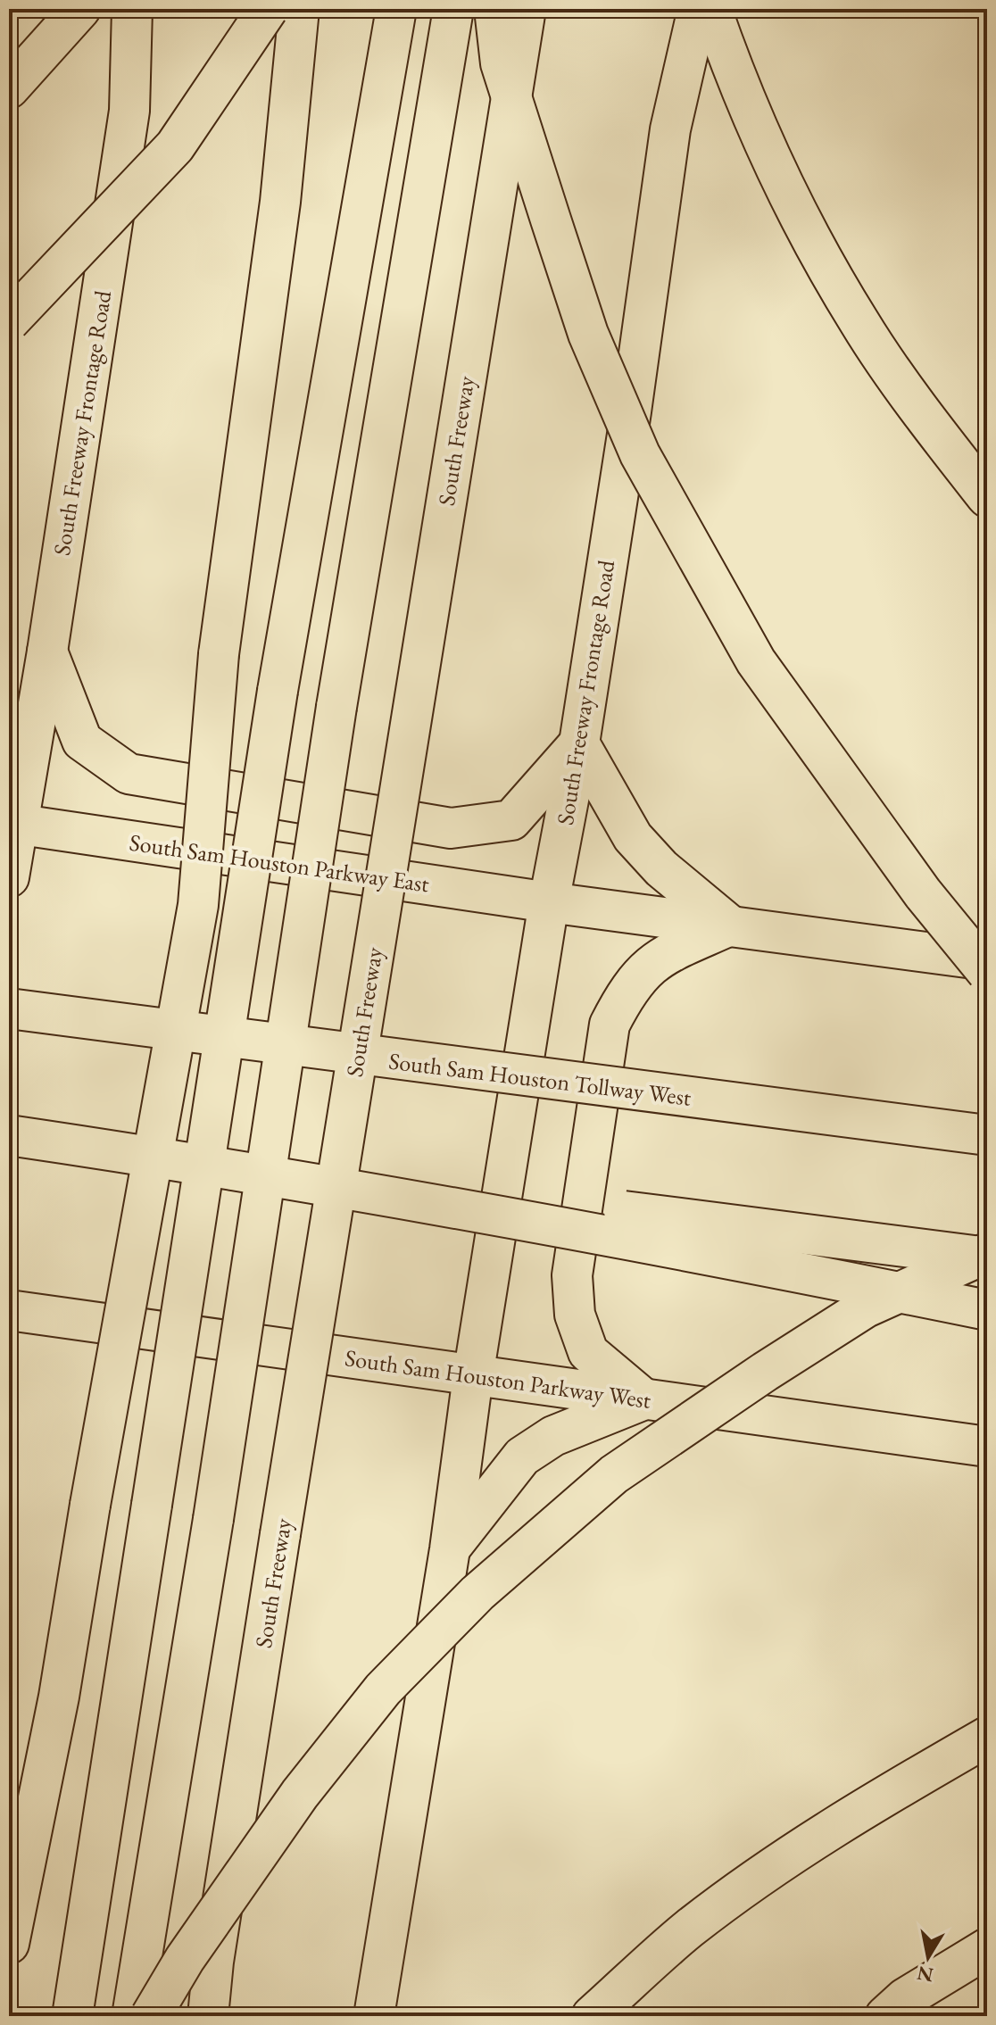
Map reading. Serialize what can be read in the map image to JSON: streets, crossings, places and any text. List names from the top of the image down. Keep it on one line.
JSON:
{"streets":{"main road":["South Freeway Frontage Road","South Freeway","South Sam Houston Parkway East","South Sam Houston Tollway West","South Sam Houston Parkway West"]},"crossings":[["South Freeway Frontage Road","South Sam Houston Parkway East"],["South Freeway Frontage Road","South Sam Houston Parkway West"]],"north":"bottom"}
